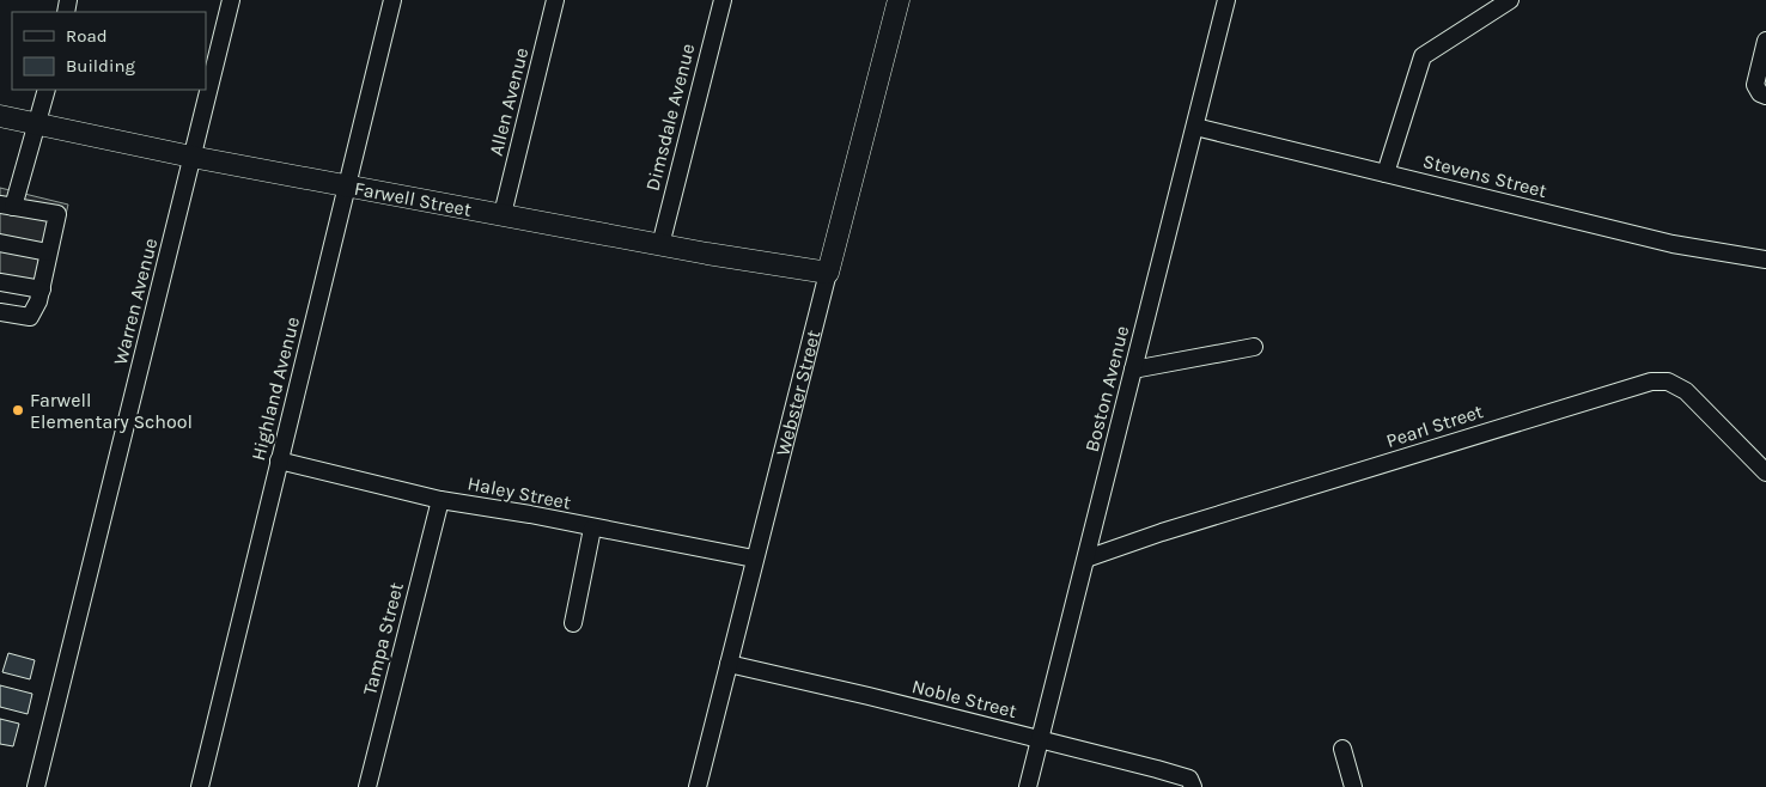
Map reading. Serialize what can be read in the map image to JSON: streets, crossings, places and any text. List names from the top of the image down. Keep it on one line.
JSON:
{"streets":{"main road":["Farwell Street","Webster Street"],"street":["Allen Avenue","Dimsdale Avenue","Stevens Street","Warren Avenue","Highland Avenue","Boston Avenue","Pearl Street","Haley Street","Tampa Street","Noble Street"]},"crossings":[["Allen Avenue","Farwell Street"],["Dimsdale Avenue","Farwell Street"],["Stevens Street","Boston Avenue"],["Farwell Street","Warren Avenue"],["Farwell Street","Highland Avenue"],["Farwell Street","Webster Street"],["Highland Avenue","Haley Street"],["Boston Avenue","Pearl Street"],["Boston Avenue","Noble Street"],["Webster Street","Haley Street"],["Webster Street","Noble Street"],["Haley Street","Tampa Street"]],"places":["Farwell Elementary School"],"legend":["Road","Building"]}
